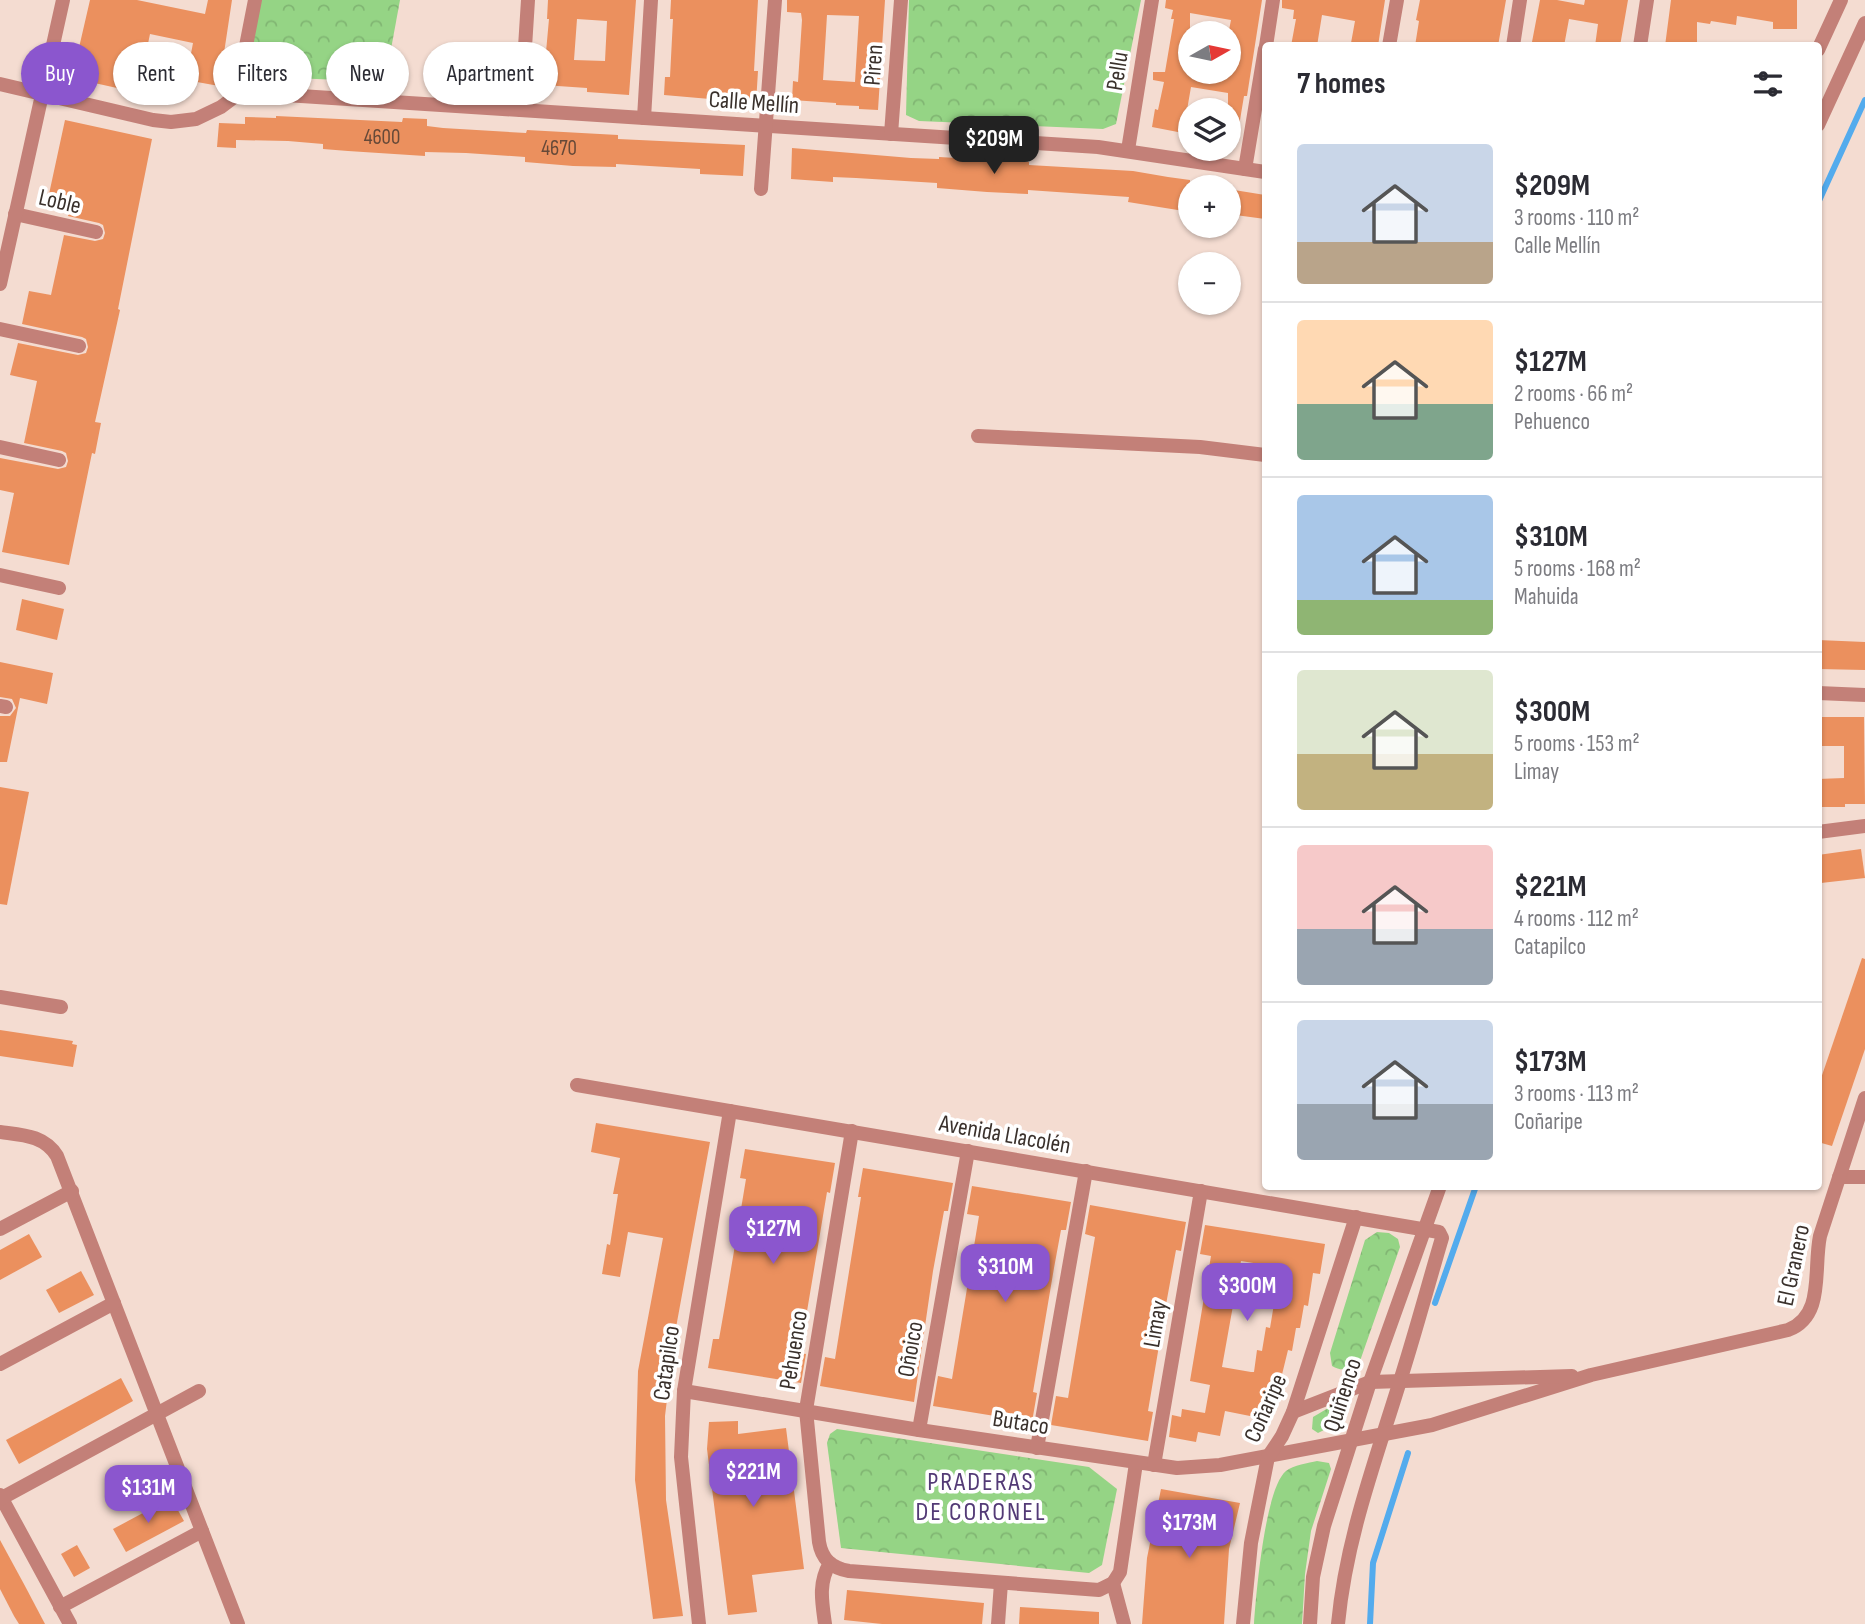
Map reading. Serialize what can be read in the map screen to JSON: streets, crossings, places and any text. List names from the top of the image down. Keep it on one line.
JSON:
{"streets":{"street":["Piren","Pellu","Calle Mellín","Loble","Avenida Llacolén","El Granero","Limay","Oñoico","Pehuenco","Catapilco","Quiñenco","Coñaripe","Butaco"]},"crossings":[["Piren","Calle Mellín"],["Pellu","Calle Mellín"],["Avenida Llacolén","Limay"],["Avenida Llacolén","Oñoico"],["Avenida Llacolén","Pehuenco"],["Avenida Llacolén","Catapilco"],["Avenida Llacolén","Quiñenco"],["Avenida Llacolén","Coñaripe"],["El Granero","Butaco"],["Limay","Butaco"],["Oñoico","Butaco"],["Pehuenco","Butaco"],["Catapilco","Butaco"],["Quiñenco","Butaco"],["Coñaripe","Butaco"]],"districts":["PRADERAS DE CORONEL"],"house_numbers":["4600","4670"],"north":"right","page":{"map_buttons":["+","−"],"chip":["Buy","Rent","Filters","New","Apartment"],"heading":"7 homes","price":["$209M","$127M","$310M","$300M","$221M","$131M","$173M"],"list":[{"name":"$209M","note":"3 rooms · 110 m² · Calle Mellín"},{"name":"$127M","note":"2 rooms · 66 m² · Pehuenco"},{"name":"$310M","note":"5 rooms · 168 m² · Mahuida"},{"name":"$300M","note":"5 rooms · 153 m² · Limay"},{"name":"$221M","note":"4 rooms · 112 m² · Catapilco"},{"name":"$173M","note":"3 rooms · 113 m² · Coñaripe"}]}}
